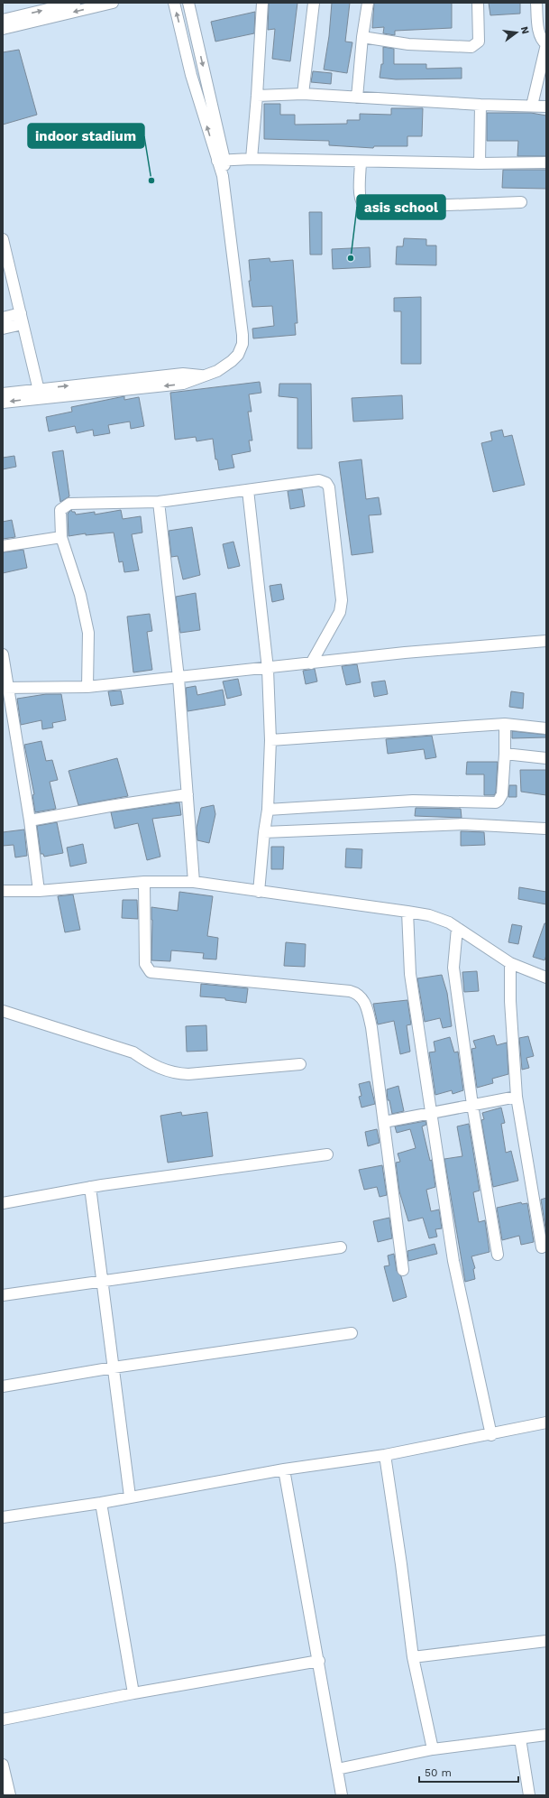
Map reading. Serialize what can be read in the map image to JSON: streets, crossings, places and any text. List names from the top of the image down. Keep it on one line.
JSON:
{"places":["indoor stadium","asis school"],"scale_bar":"50 m","north":"right"}
